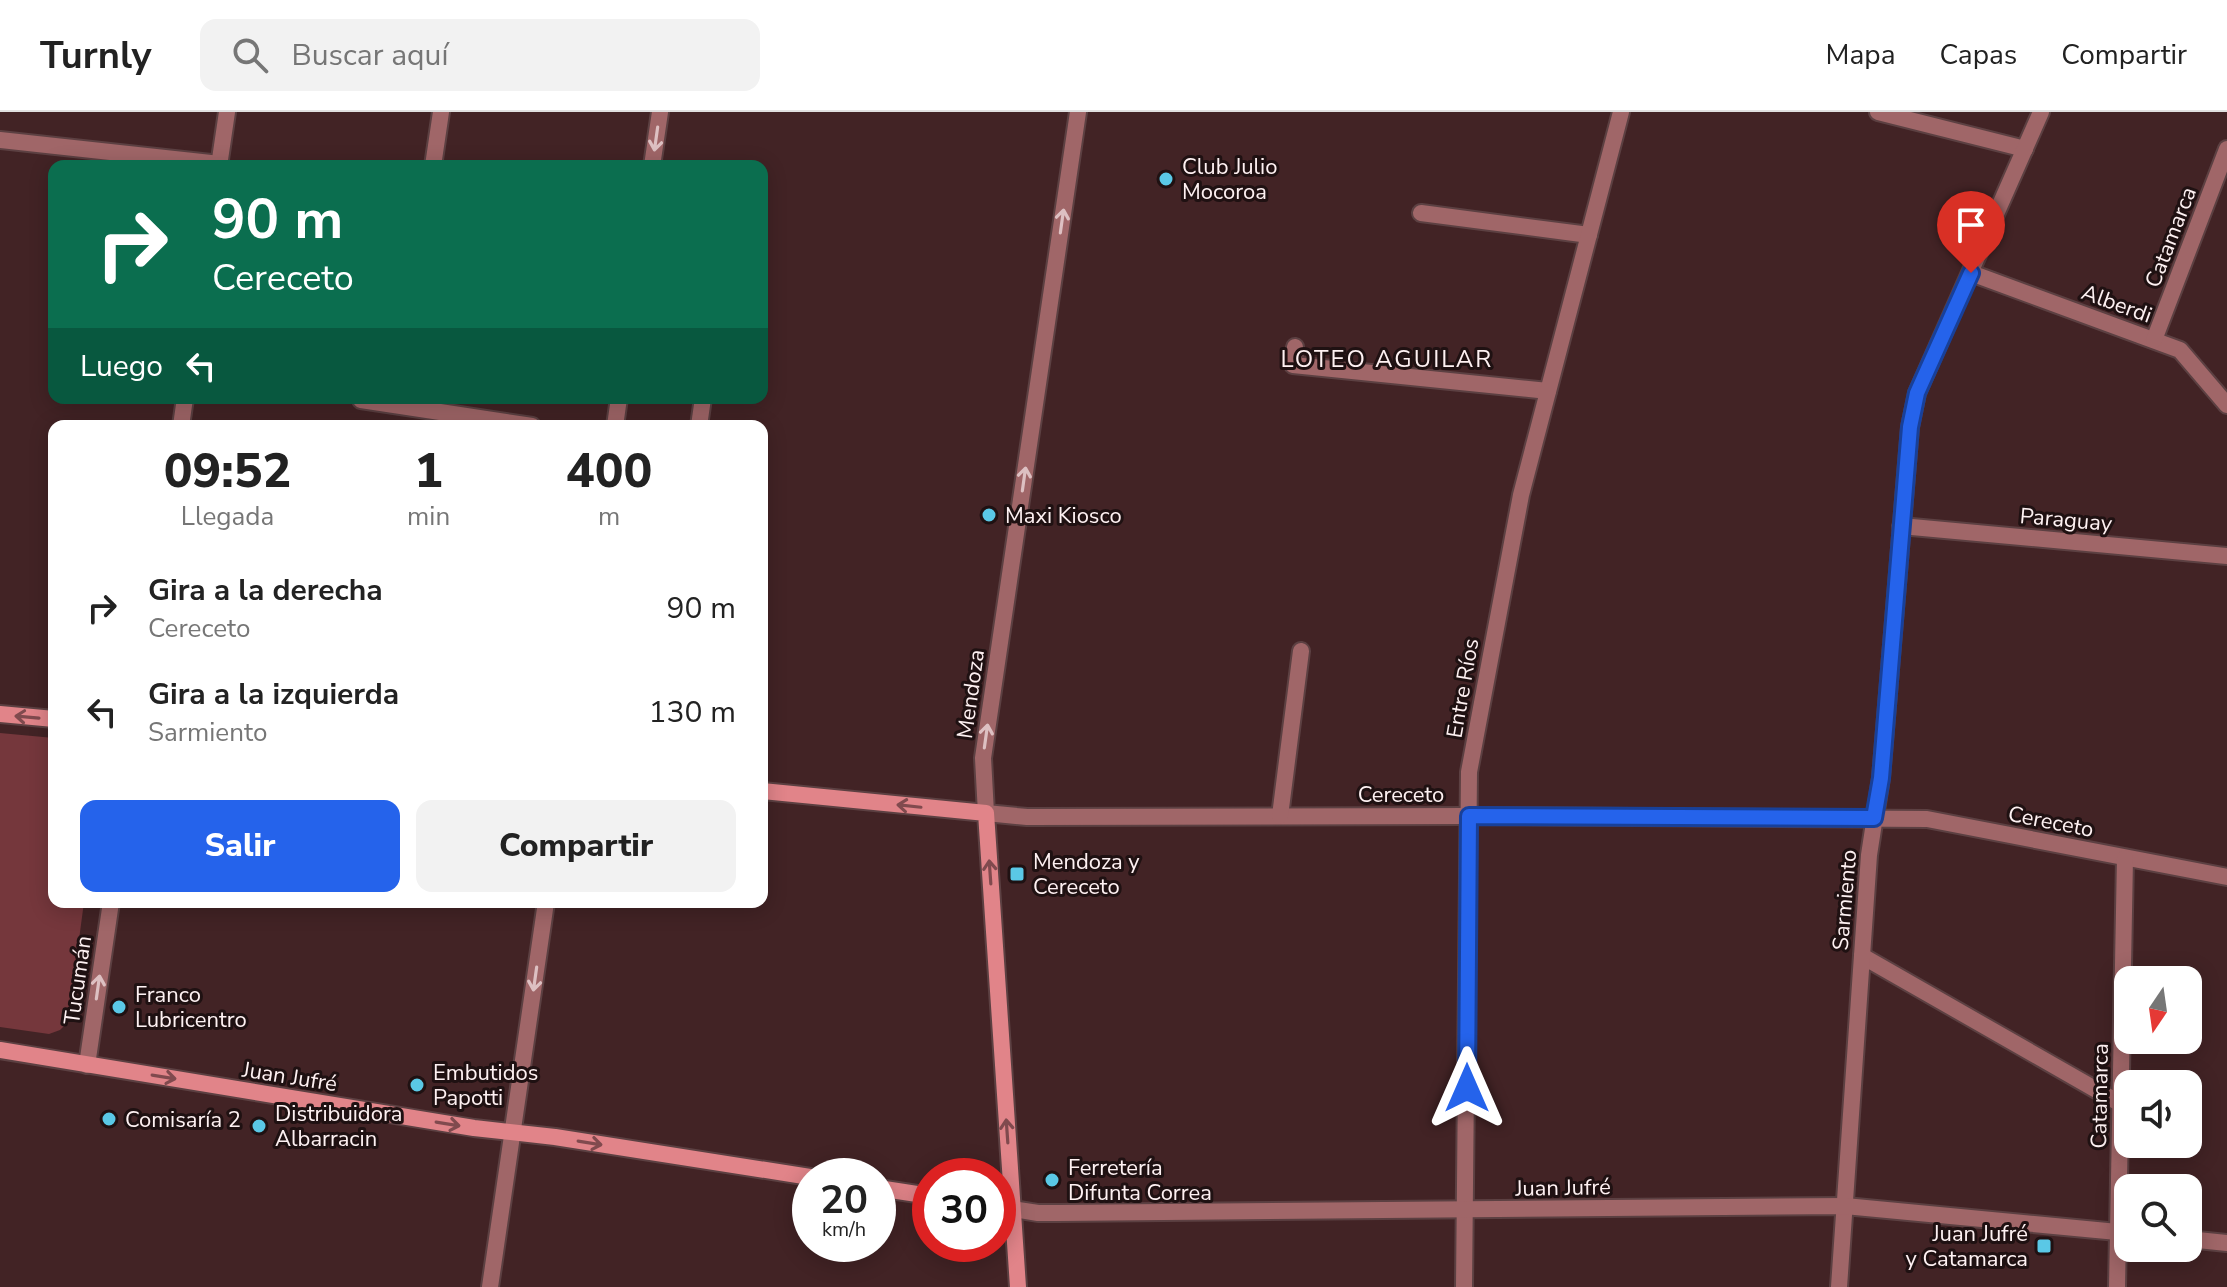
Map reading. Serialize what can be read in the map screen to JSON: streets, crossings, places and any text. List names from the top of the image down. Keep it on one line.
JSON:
{"streets":{"main road":["Mendoza","Cereceto","Juan Jufré"],"street":["Catamarca","Alberdi","Paraguay","Entre Ríos","Sarmiento","Tucumán"]},"crossings":[["Catamarca","Alberdi"],["Catamarca","Cereceto"],["Alberdi","Sarmiento"],["Paraguay","Sarmiento"],["Entre Ríos","Cereceto"],["Entre Ríos","Juan Jufré"],["Mendoza","Cereceto"],["Cereceto","Sarmiento"],["Sarmiento","Juan Jufré"],["Tucumán","Juan Jufré"]],"one_way":["Mendoza","Tucumán","Juan Jufré"],"districts":["LOTEO AGUILAR"],"places":{"other":["Club Julio Mocoroa","Maxi Kiosco","Franco Lubricentro","Embutidos Papotti","Comisaría 2","Distribuidora Albarracin","Ferretería Difunta Correa"],"transit":["Mendoza y Cereceto","Juan Jufré y Catamarca"]},"north":"bottom","page":{"header":"Turnly","search":"Buscar aquí","nav":["Mapa","Capas","Compartir"],"turn":["90 m","Cereceto"],"then":"Luego","eta":["09:52","Llegada","1","min","400","m"],"list":[{"name":"Gira a la derecha","note":"Cereceto","value":"90 m"},{"name":"Gira a la izquierda","note":"Sarmiento","value":"130 m"}],"buttons":["Salir","Compartir"],"speed":"20 km/h","limit":"30"}}
